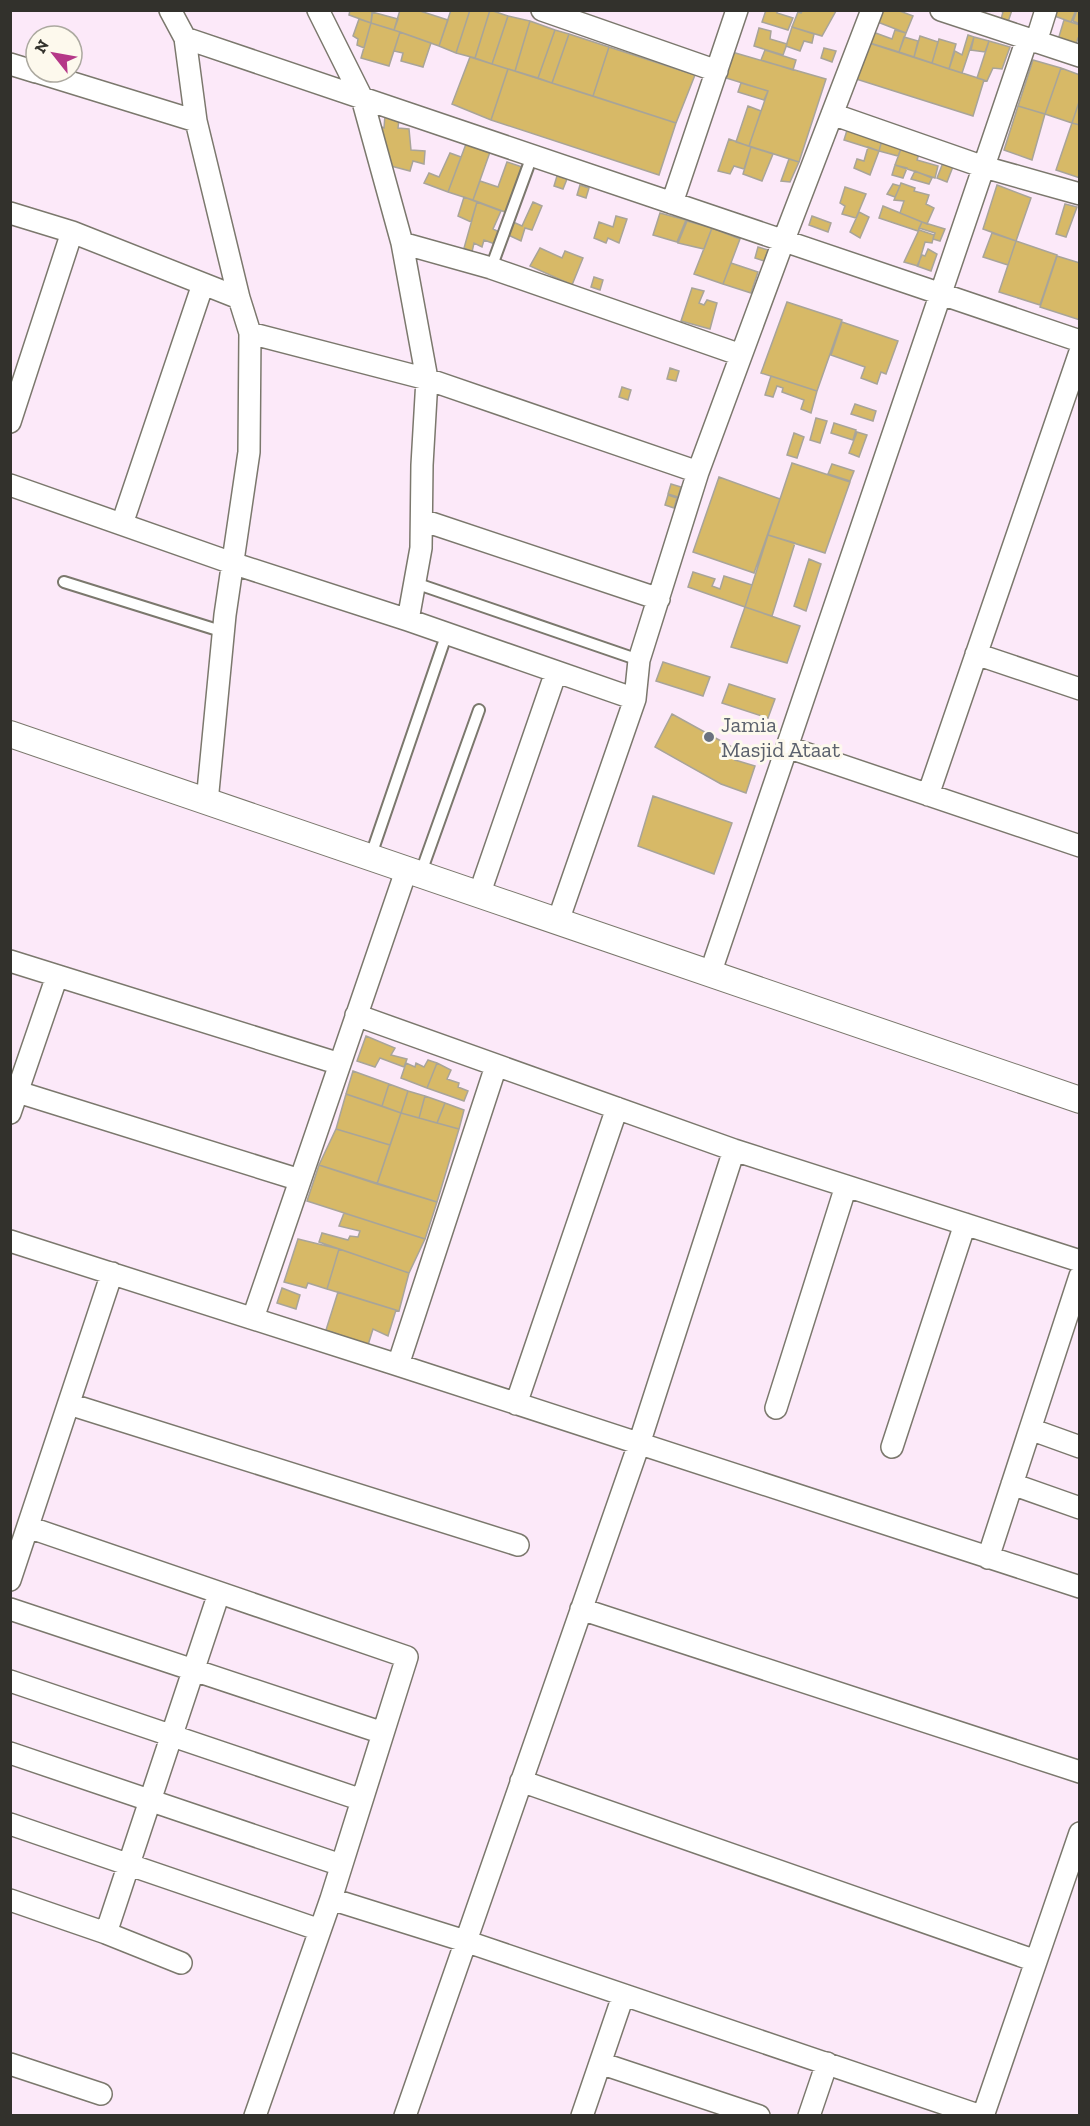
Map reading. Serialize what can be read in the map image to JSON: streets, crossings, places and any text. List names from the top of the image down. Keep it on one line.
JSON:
{"places":["Jamia Masjid Ataat"],"north":"top left"}
